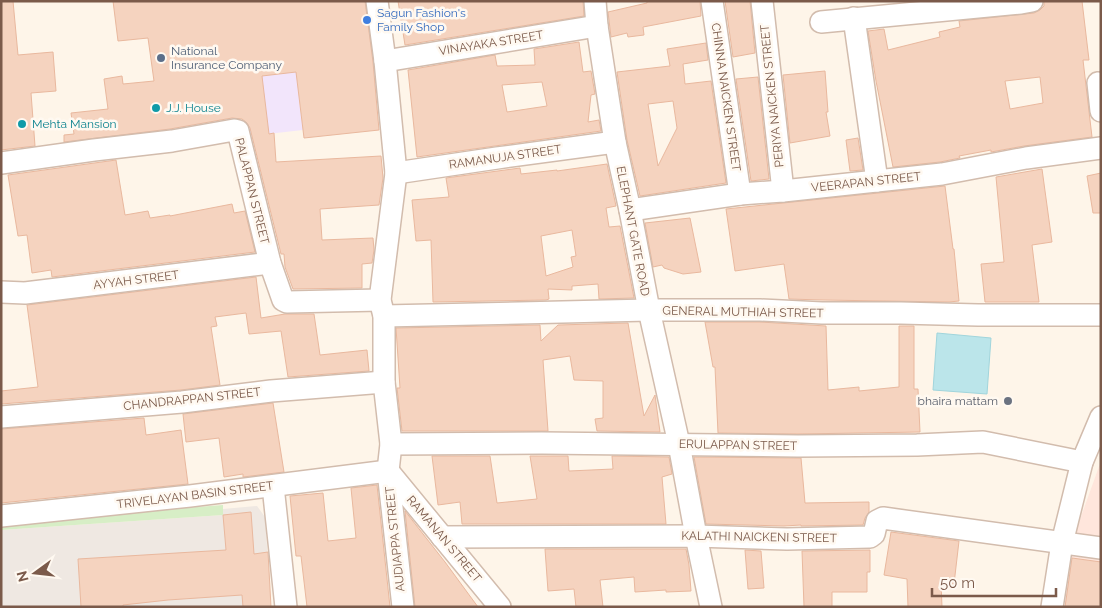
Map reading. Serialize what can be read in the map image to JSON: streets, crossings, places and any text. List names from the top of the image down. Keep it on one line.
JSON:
{"streets":{"street":["VINAYAKA STREET","PERIYA NAICKEN STREET","CHINNA NAICKEN STREET","RAMANUJA STREET","VEERAPAN STREET","PALAPPAN STREET","ELEPHANT GATE ROAD","AYYAH STREET","GENERAL MUTHIAH STREET","CHANDRAPPAN STREET","ERULAPPAN STREET","TRIVELAYAN BASIN STREET","KALATHI NAICKENI STREET","AUDIAPPA STREET","RAMANAN STREET"]},"crossings":[["VINAYAKA STREET","ELEPHANT GATE ROAD"],["VINAYAKA STREET","AUDIAPPA STREET"],["PERIYA NAICKEN STREET","VEERAPAN STREET"],["CHINNA NAICKEN STREET","VEERAPAN STREET"],["RAMANUJA STREET","ELEPHANT GATE ROAD"],["RAMANUJA STREET","AUDIAPPA STREET"],["VEERAPAN STREET","ELEPHANT GATE ROAD"],["PALAPPAN STREET","AYYAH STREET"],["PALAPPAN STREET","GENERAL MUTHIAH STREET"],["PALAPPAN STREET","AUDIAPPA STREET"],["ELEPHANT GATE ROAD","GENERAL MUTHIAH STREET"],["ELEPHANT GATE ROAD","ERULAPPAN STREET"],["ELEPHANT GATE ROAD","KALATHI NAICKENI STREET"],["GENERAL MUTHIAH STREET","AUDIAPPA STREET"],["CHANDRAPPAN STREET","AUDIAPPA STREET"],["ERULAPPAN STREET","AUDIAPPA STREET"],["TRIVELAYAN BASIN STREET","AUDIAPPA STREET"],["TRIVELAYAN BASIN STREET","RAMANAN STREET"],["KALATHI NAICKENI STREET","RAMANAN STREET"],["AUDIAPPA STREET","RAMANAN STREET"]],"places":["Sagun Fashion's Family Shop","National Insurance Company","J.J. House","Mehta Mansion","bhaira mattam"],"scale_bar":"50 m","north":"left"}
